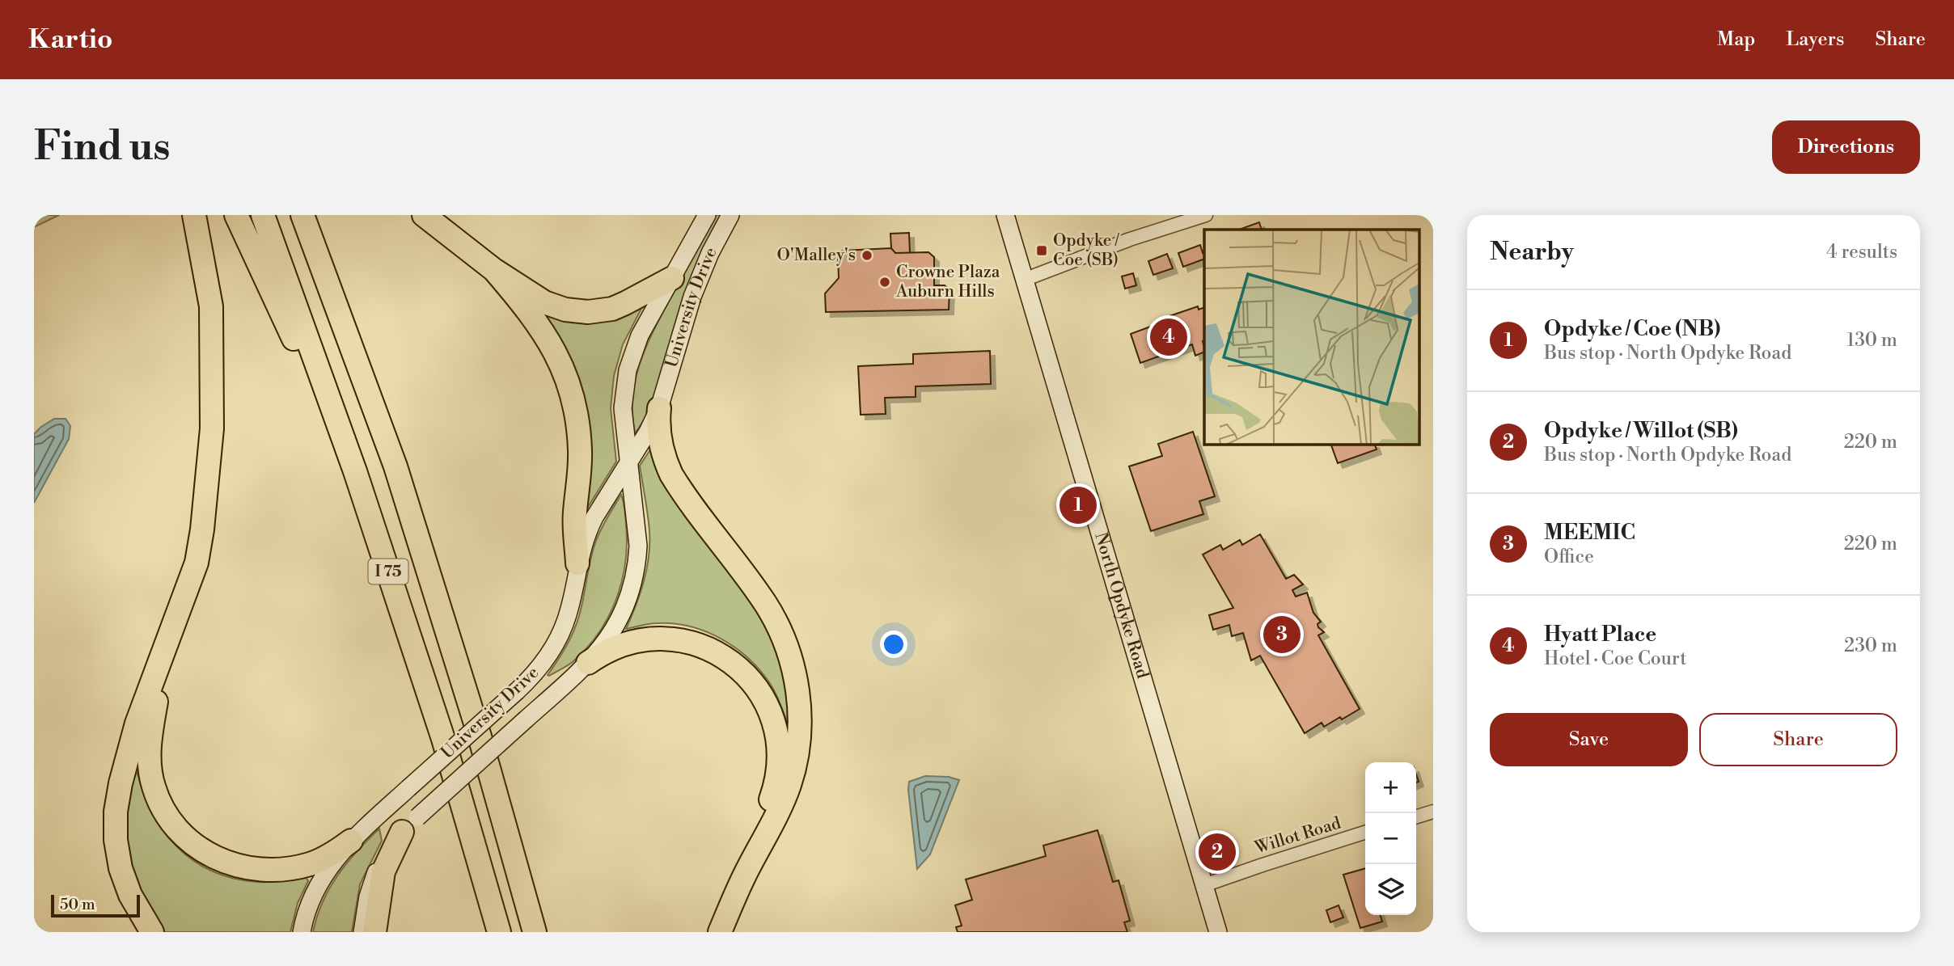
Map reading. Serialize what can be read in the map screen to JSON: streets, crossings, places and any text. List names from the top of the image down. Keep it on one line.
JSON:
{"streets":{"highway":["I 75"],"main road":["University Drive","North Opdyke Road"],"street":["Willot Road"]},"crossings":[["North Opdyke Road","Willot Road"]],"places":{"transit":["Opdyke / Coe (SB)"],"other":["O'Malley's","Crowne Plaza Auburn Hills"]},"scale_bar":"50 m","page":{"header":"Kartio","nav":["Map","Layers","Share"],"buttons":["Directions",["Save","Share"]],"title":"Find us","heading":["Nearby","4 results"],"list":[{"mark":"1","name":"Opdyke / Coe (NB)","note":"Bus stop · North Opdyke Road","value":"130 m"},{"mark":"2","name":"Opdyke / Willot (SB)","note":"Bus stop · North Opdyke Road","value":"220 m"},{"mark":"3","name":"MEEMIC","note":"Office","value":"220 m"},{"mark":"4","name":"Hyatt Place","note":"Hotel · Coe Court","value":"230 m"}],"pins":["4","1","3","2"],"map_buttons":["+","−"],"scale":"50 m"}}
